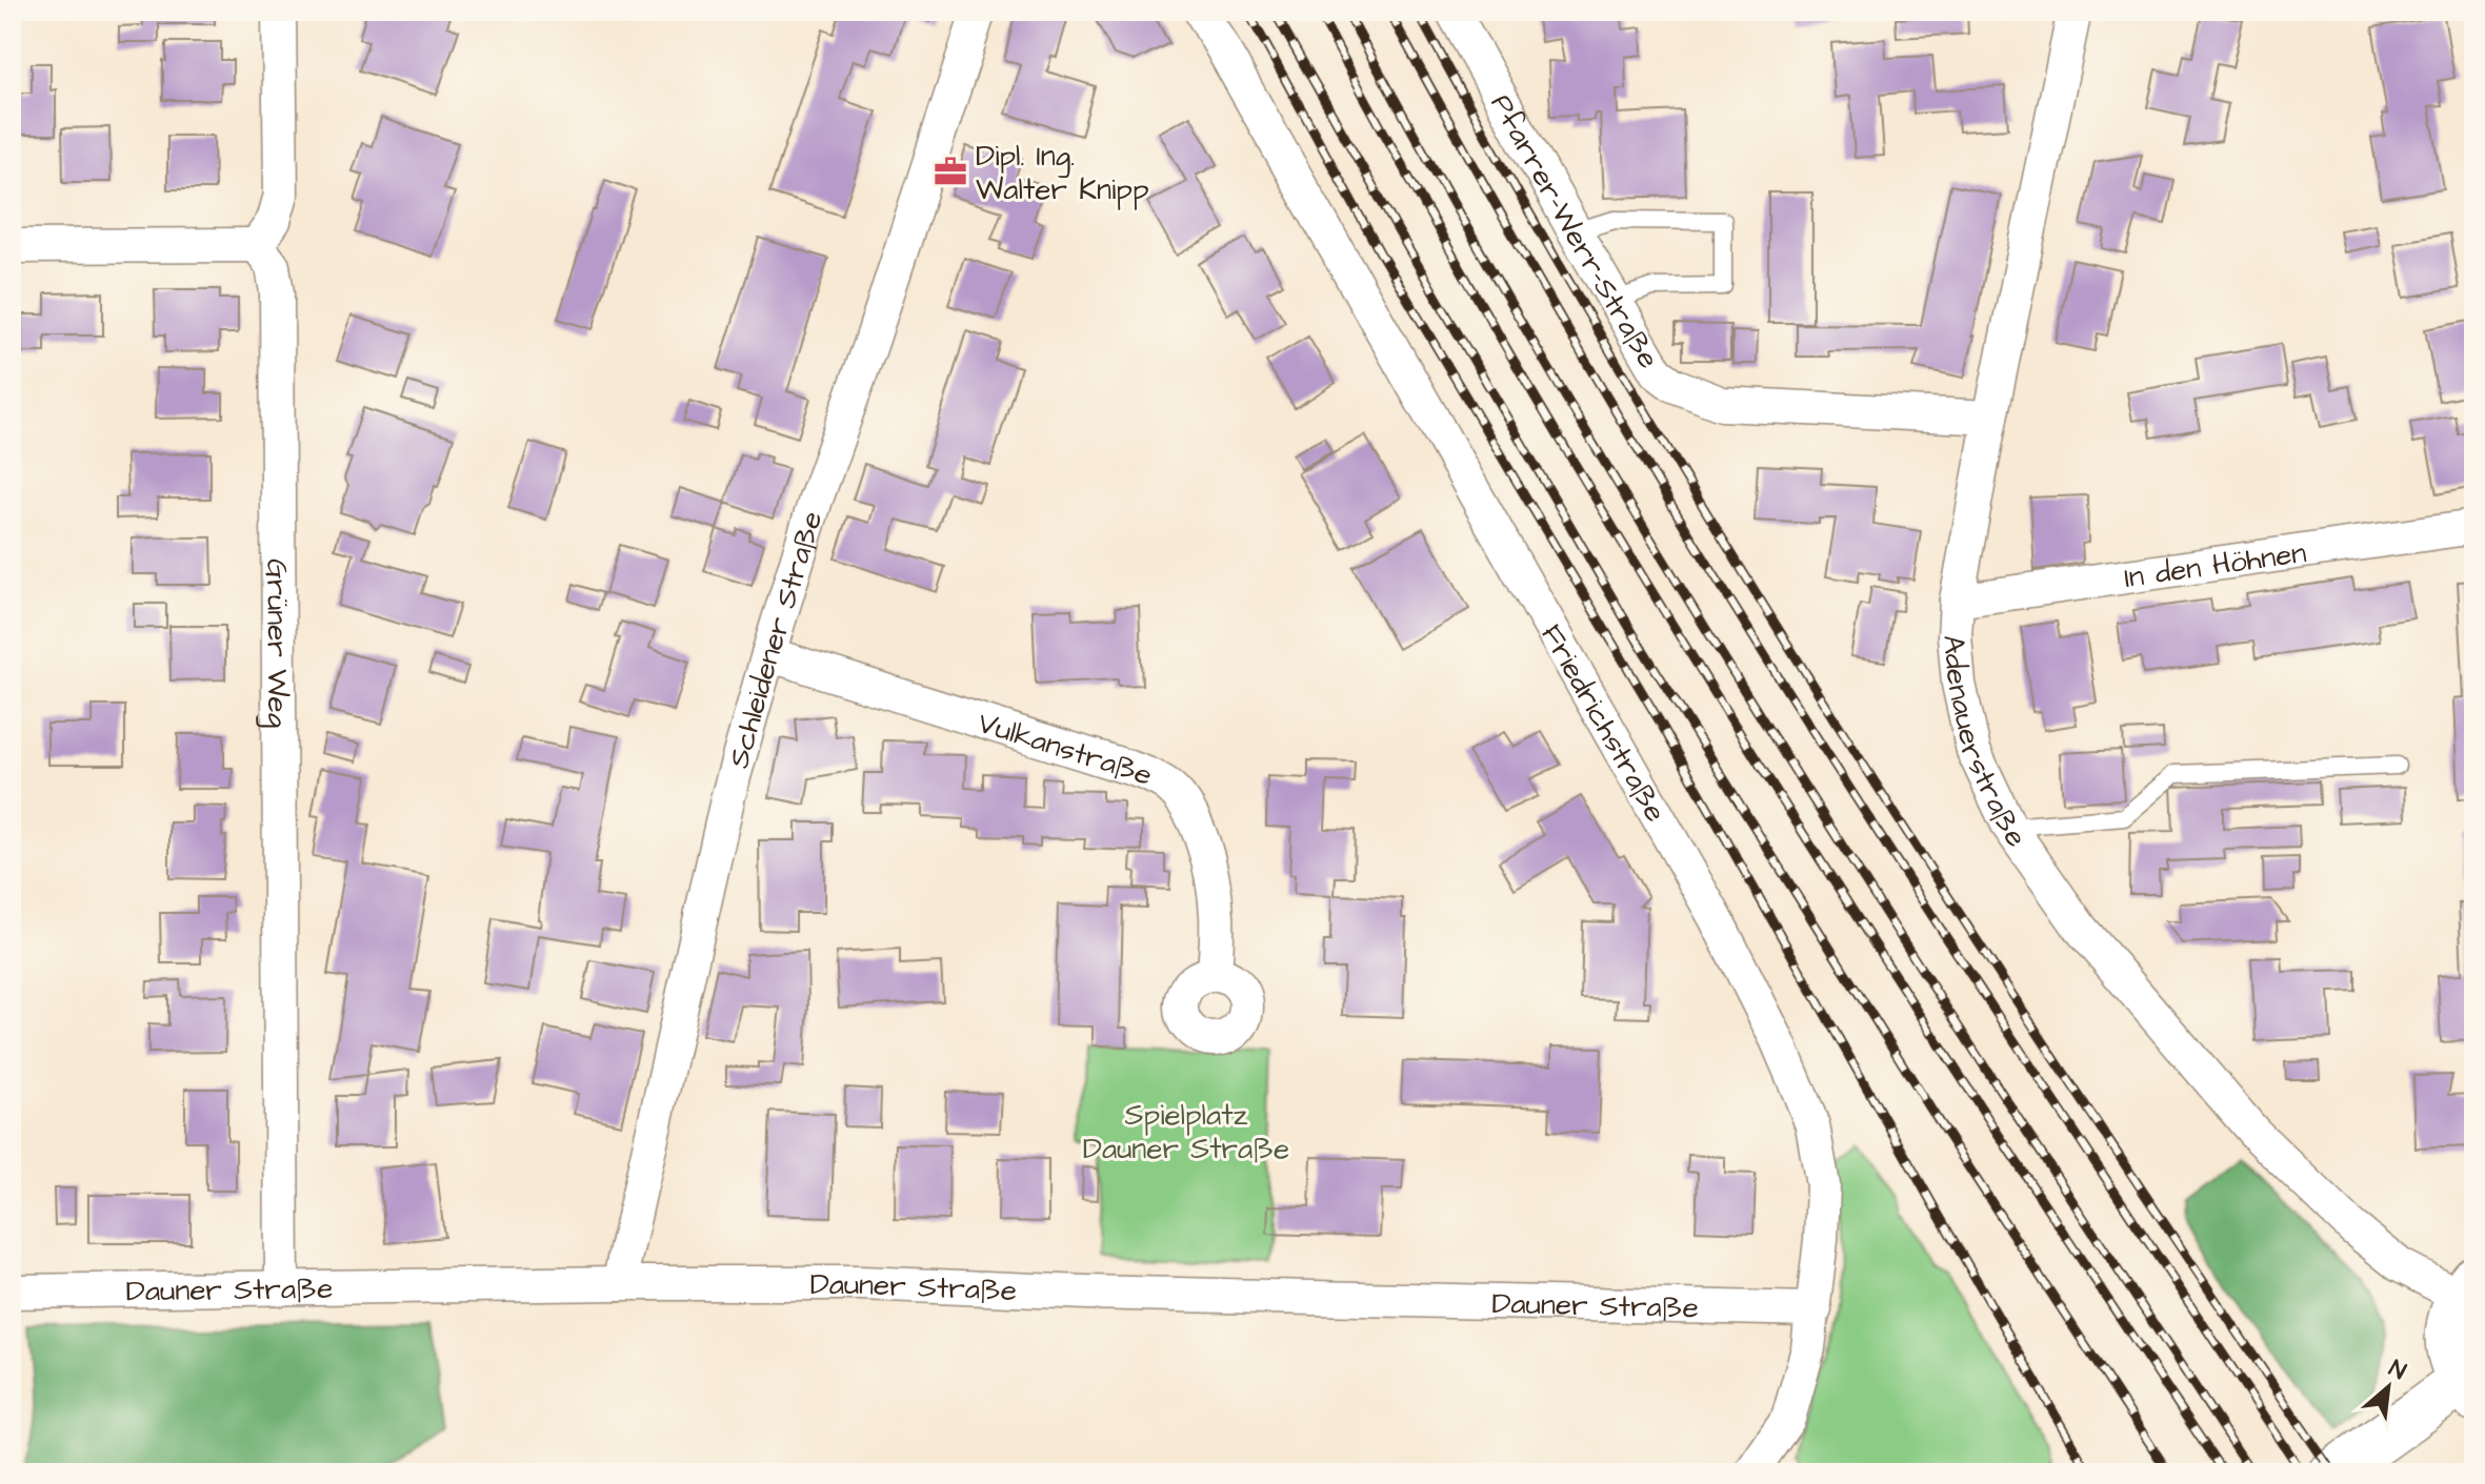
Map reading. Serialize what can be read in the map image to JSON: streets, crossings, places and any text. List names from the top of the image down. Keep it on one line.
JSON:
{"streets":{"street":["Pfarrer-Werr-Straße","In den Höhnen","Schleidener Straße","Grüner Weg","Friedrichstraße","Adenauerstraße","Vulkanstraße","Dauner Straße"]},"crossings":[["Pfarrer-Werr-Straße","Adenauerstraße"],["In den Höhnen","Adenauerstraße"],["Schleidener Straße","Vulkanstraße"],["Schleidener Straße","Dauner Straße"],["Grüner Weg","Dauner Straße"],["Friedrichstraße","Dauner Straße"]],"parks":["Spielplatz Dauner Straße"],"places":{"office":["Dipl. Ing. Walter Knipp"]},"north":"top right"}
